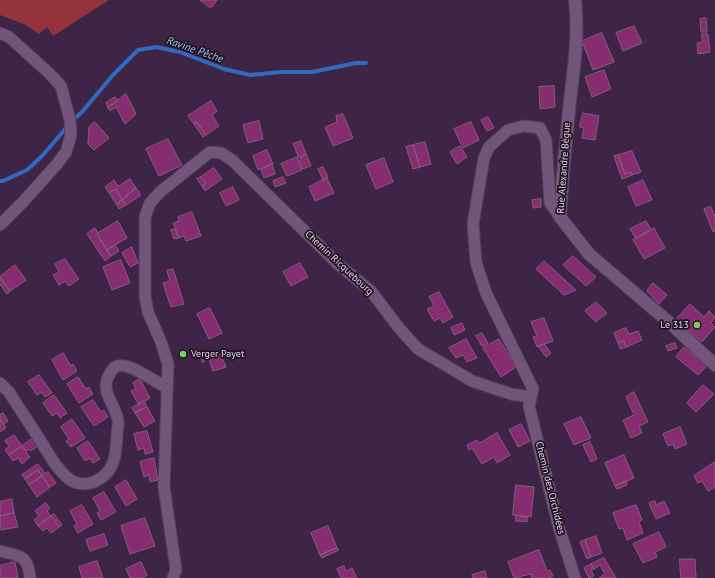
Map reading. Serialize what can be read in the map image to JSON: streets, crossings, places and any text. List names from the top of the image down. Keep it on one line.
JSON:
{"streets":{"main road":["Rue Alexandre Bègue"],"street":["Chemin Ricquebourg","Chemin des Orchidées"]},"crossings":[["Chemin Ricquebourg","Chemin des Orchidées"]],"water":["Ravine Pêche"],"places":["Le 313","Verger Payet"]}
